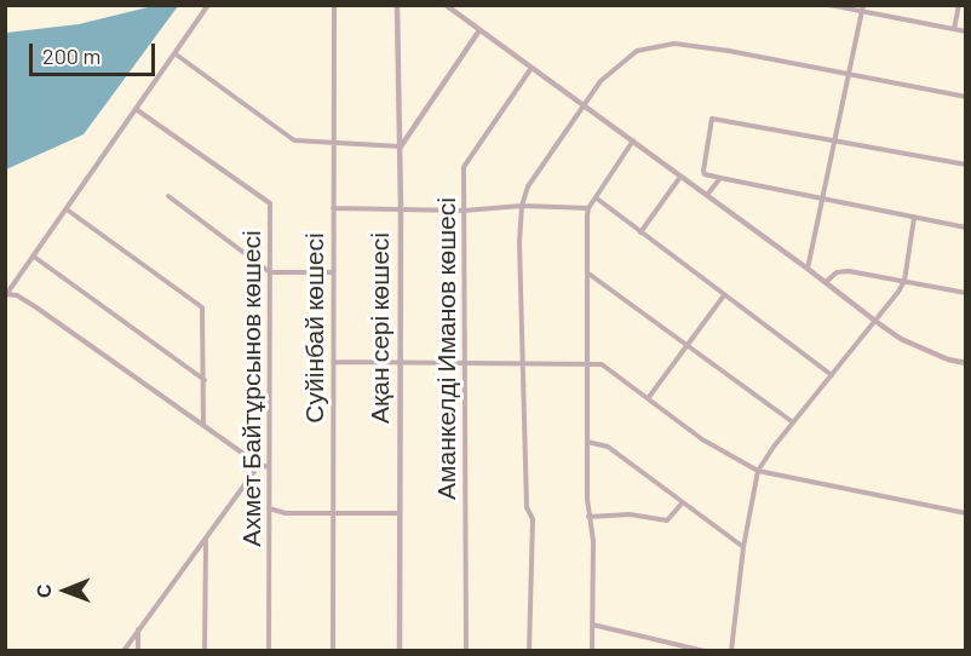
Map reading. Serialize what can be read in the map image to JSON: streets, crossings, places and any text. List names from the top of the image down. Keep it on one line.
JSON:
{"streets":{"street":["Суйінбай көшесі","Ақан сері көшесі","Аманкелді Иманов көшесі","Ахмет Байтұрсынов көшесі"]},"scale_bar":"200 m","north":"left"}
